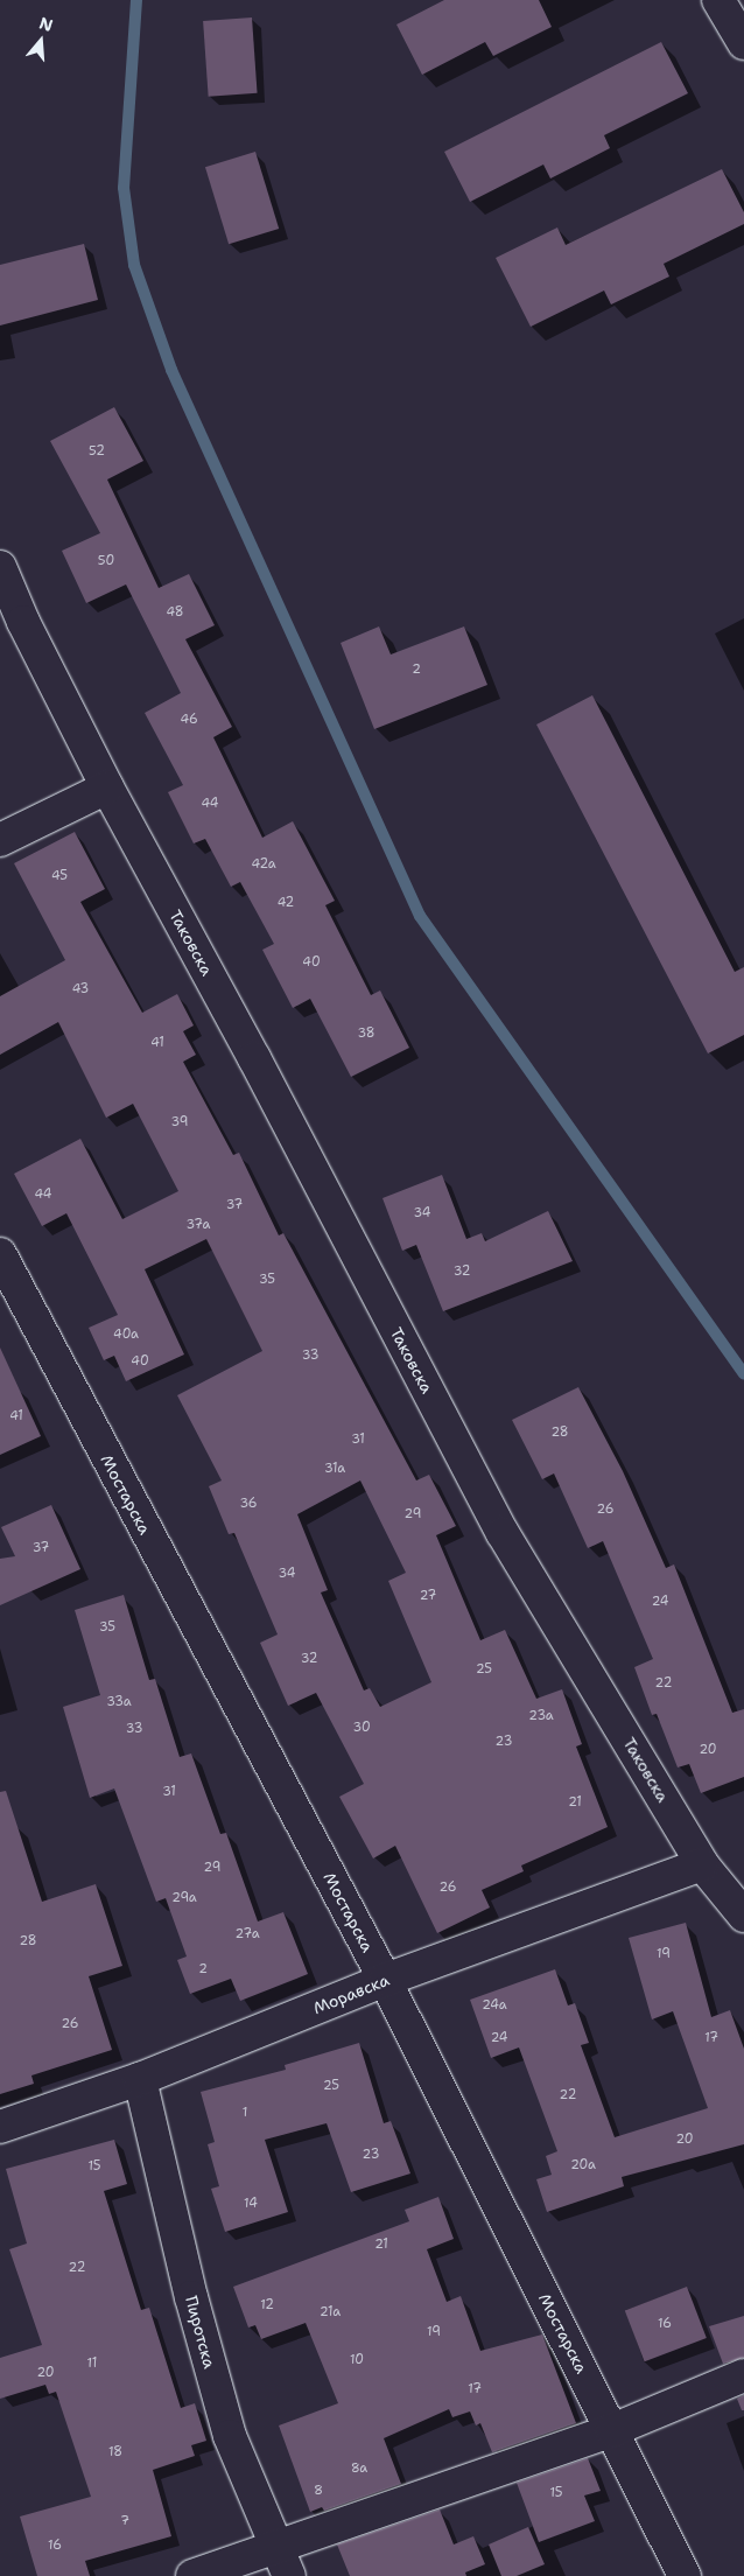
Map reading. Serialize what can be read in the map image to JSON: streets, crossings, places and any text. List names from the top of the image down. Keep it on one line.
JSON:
{"streets":{"street":["Таковска","Мостарска","Моравска","Пиротска"]},"crossings":[["Таковска","Моравска"],["Мостарска","Моравска"],["Моравска","Пиротска"]],"house_numbers":["52","50","48","2","46","44","42a","45","42","40","43","38","41","39","44","37","34","37a","32","35","40a","33","40","41","28","31","31a","36","26","29","37","34","27","24","35","32","25","22","33a","23a","30","33","23","20","31","21","29","26","29a","27a","28","19","2","24a","26","24","17","25","22","1","20","23","20a","15","14","21","22","12","21a","16","19","10","11","20","17","18","8a","8","15","7","16"],"north":"top"}
